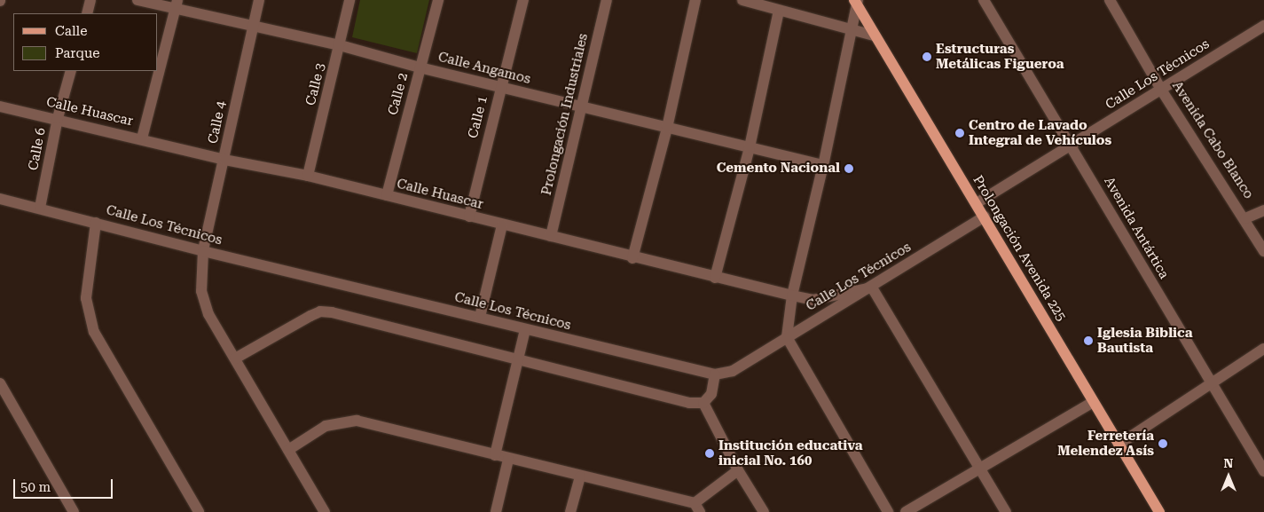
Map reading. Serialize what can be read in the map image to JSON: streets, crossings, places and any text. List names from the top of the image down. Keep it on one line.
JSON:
{"streets":{"main road":["Prolongación Avenida 225"],"street":["Calle Angamos","Calle Los Técnicos","Calle 3","Calle 2","Calle Huascar","Prolongación Industriales","Calle 1","Calle 4","Avenida Cabo Blanco","Calle 6","Avenida Antártica"]},"crossings":[["Calle Angamos","Calle 3"],["Calle Angamos","Calle 2"],["Calle Angamos","Prolongación Industriales"],["Calle Angamos","Calle 1"],["Calle Angamos","Calle 4"],["Calle Los Técnicos","Calle Huascar"],["Calle Los Técnicos","Calle 4"],["Calle Los Técnicos","Avenida Cabo Blanco"],["Calle Los Técnicos","Calle 6"],["Calle Los Técnicos","Avenida Antártica"],["Calle Los Técnicos","Prolongación Avenida 225"],["Calle 3","Calle Huascar"],["Calle 2","Calle Huascar"],["Calle Huascar","Prolongación Industriales"],["Calle Huascar","Calle 1"],["Calle Huascar","Calle 4"],["Calle Huascar","Calle 6"]],"places":["Estructuras Metálicas Figueroa","Centro de Lavado Integral de Vehículos","Cemento Nacional","Iglesia Biblica Bautista","Ferretería Melendez Asís","Institución educativa inicial No. 160"],"legend":["Calle","Parque"],"scale_bar":"50 m","north":"top"}
